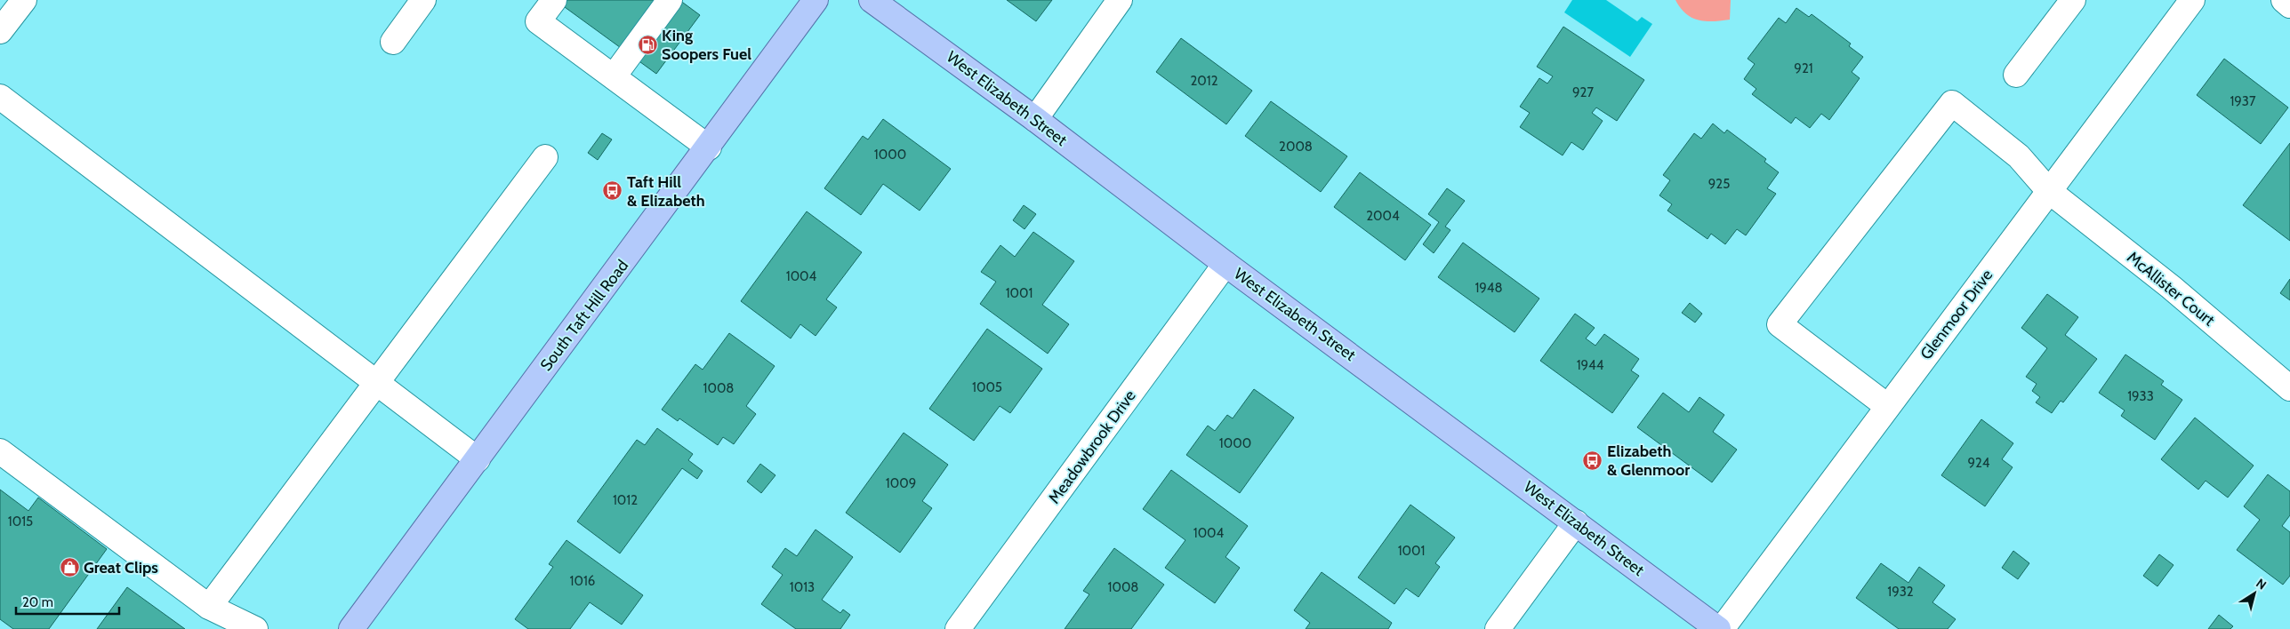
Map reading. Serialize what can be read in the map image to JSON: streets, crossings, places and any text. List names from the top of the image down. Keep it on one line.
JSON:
{"streets":{"main road":["West Elizabeth Street","South Taft Hill Road"],"street":["McAllister Court","Glenmoor Drive","Meadowbrook Drive"]},"crossings":[["West Elizabeth Street","Meadowbrook Drive"],["McAllister Court","Glenmoor Drive"]],"places":{"fuel station":["King Soopers Fuel"],"bus stop":["Taft Hill & Elizabeth","Elizabeth & Glenmoor"],"shop":["Great Clips"]},"house_numbers":["921","2012","927","1937","2008","1000","925","2004","1004","1948","1001","1944","1005","1008","1933","1000","924","1009","1012","1015","1004","1001","1016","1013","1008","1932"],"scale_bar":"20 m","north":"top right"}
